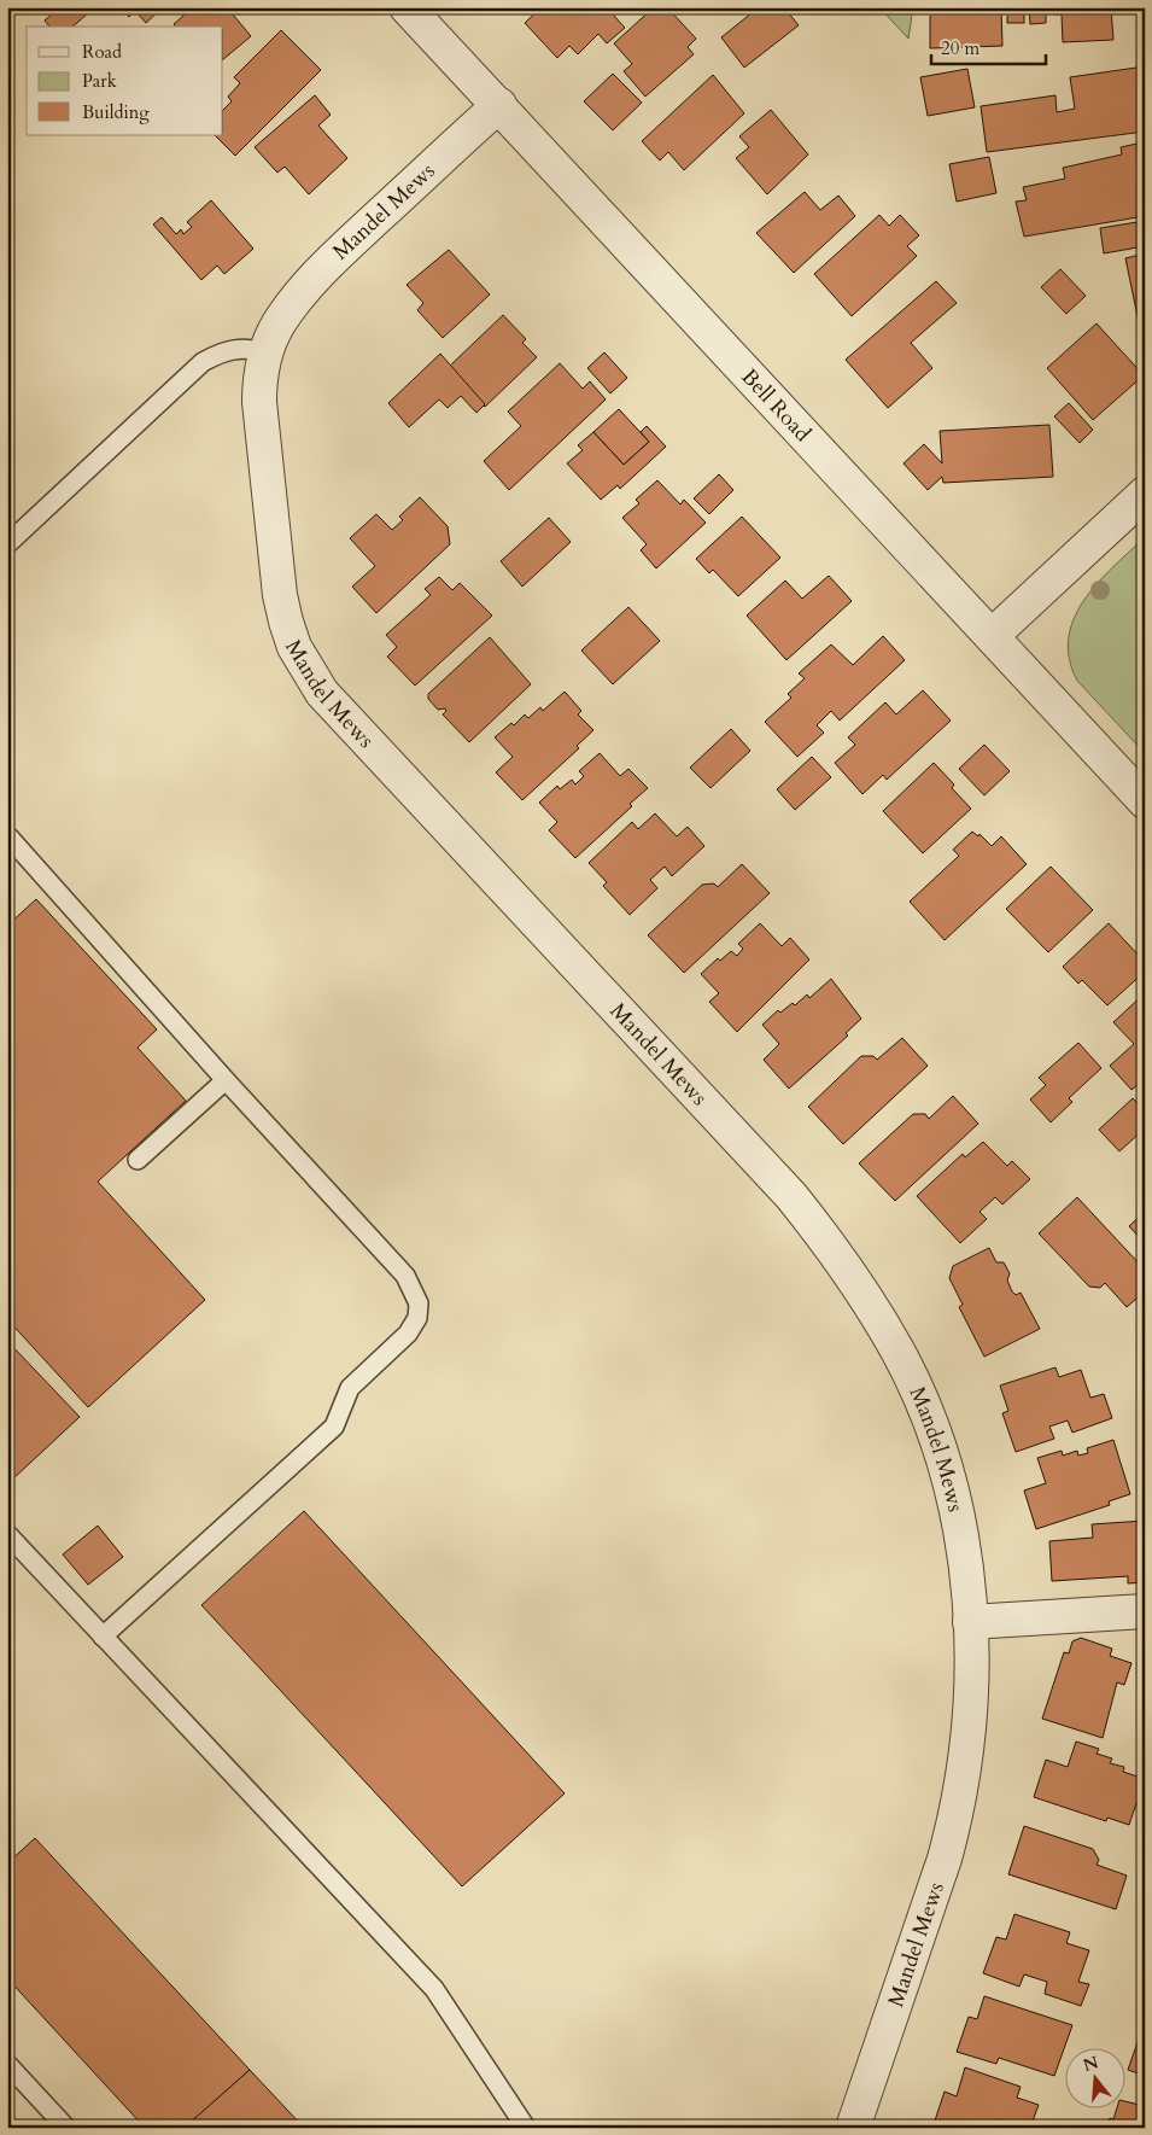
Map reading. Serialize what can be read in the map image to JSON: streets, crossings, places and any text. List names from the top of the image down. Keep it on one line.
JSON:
{"streets":{"street":["Mandel Mews","Bell Road"]},"crossings":[["Mandel Mews","Bell Road"]],"legend":["Road","Park","Building"],"scale_bar":"20 m","north":"top"}
